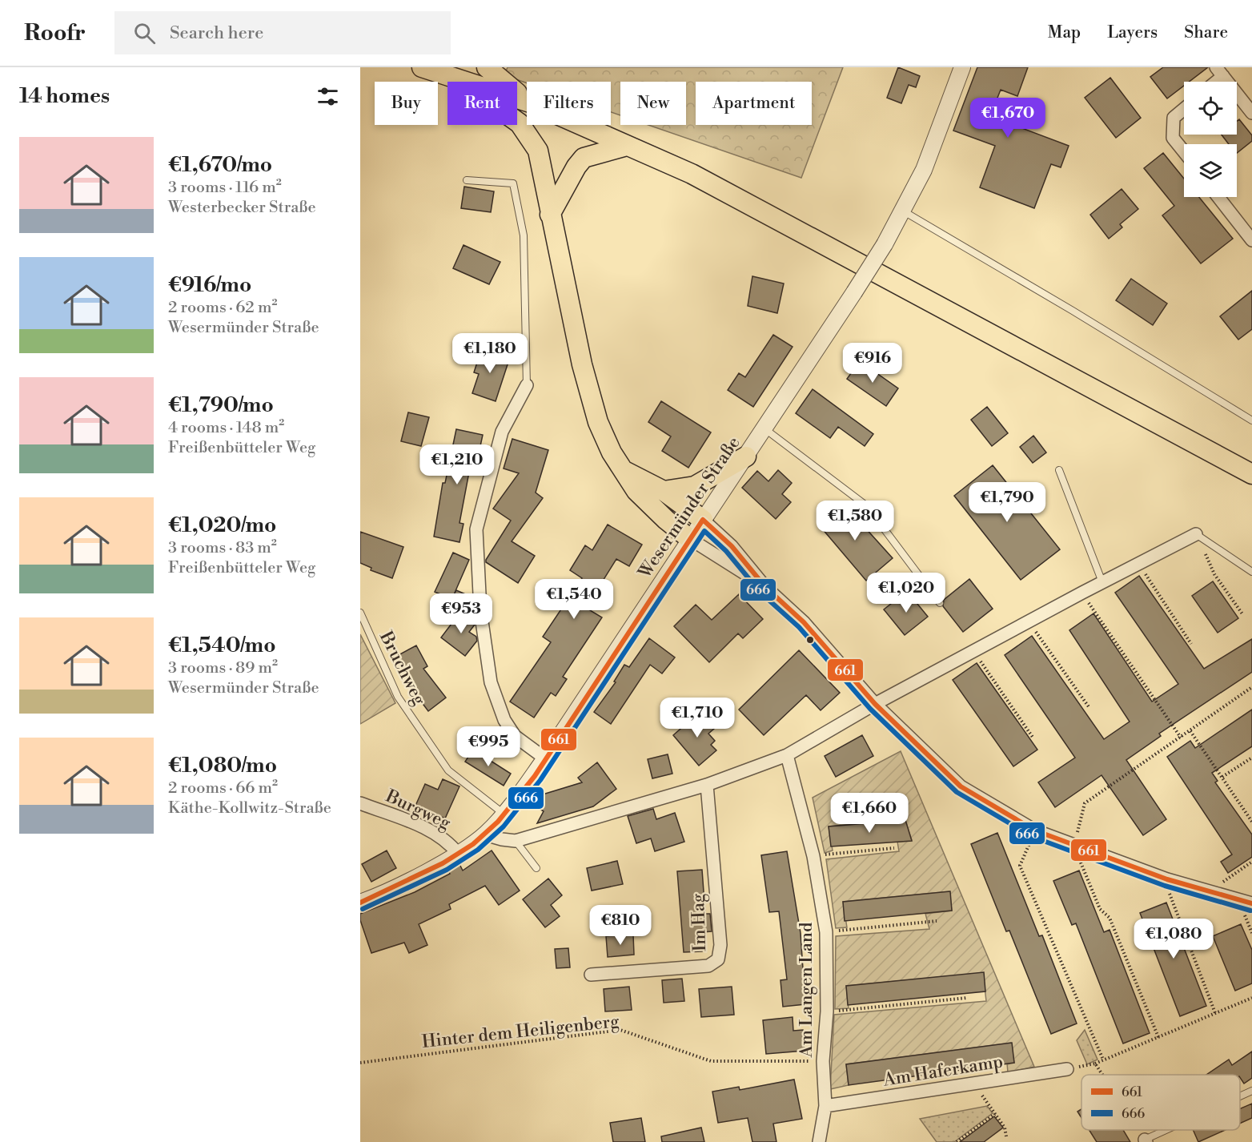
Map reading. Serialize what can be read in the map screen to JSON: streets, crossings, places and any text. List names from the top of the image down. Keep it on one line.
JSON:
{"streets":{"street":["Wesermünder Straße","Burgweg","Im Hag","Am Langen Land","Am Haferkamp"],"lane":["Bruchweg"],"path":["Hinter dem Heiligenberg"]},"crossings":[["Wesermünder Straße","Bruchweg"],["Wesermünder Straße","Burgweg"],["Am Langen Land","Hinter dem Heiligenberg"],["Am Langen Land","Am Haferkamp"]],"lines":["transit line 661","transit line 666"],"legend":["661","666"],"page":{"header":"Roofr","search":"Search here","nav":["Map","Layers","Share"],"heading":"14 homes","chip":["Buy","Rent","Filters","New","Apartment"],"price":["€1,670","€1,180","€916","€1,210","€1,790","€1,580","€1,020","€1,540","€953","€1,710","€995","€1,660","€810","€1,080"],"list":[{"name":"€1,670/mo","note":"3 rooms · 116 m² · Westerbecker Straße"},{"name":"€916/mo","note":"2 rooms · 62 m² · Wesermünder Straße"},{"name":"€1,790/mo","note":"4 rooms · 148 m² · Freißenbütteler Weg"},{"name":"€1,020/mo","note":"3 rooms · 83 m² · Freißenbütteler Weg"},{"name":"€1,540/mo","note":"3 rooms · 89 m² · Wesermünder Straße"},{"name":"€1,080/mo","note":"2 rooms · 66 m² · Käthe-Kollwitz-Straße"}]}}
